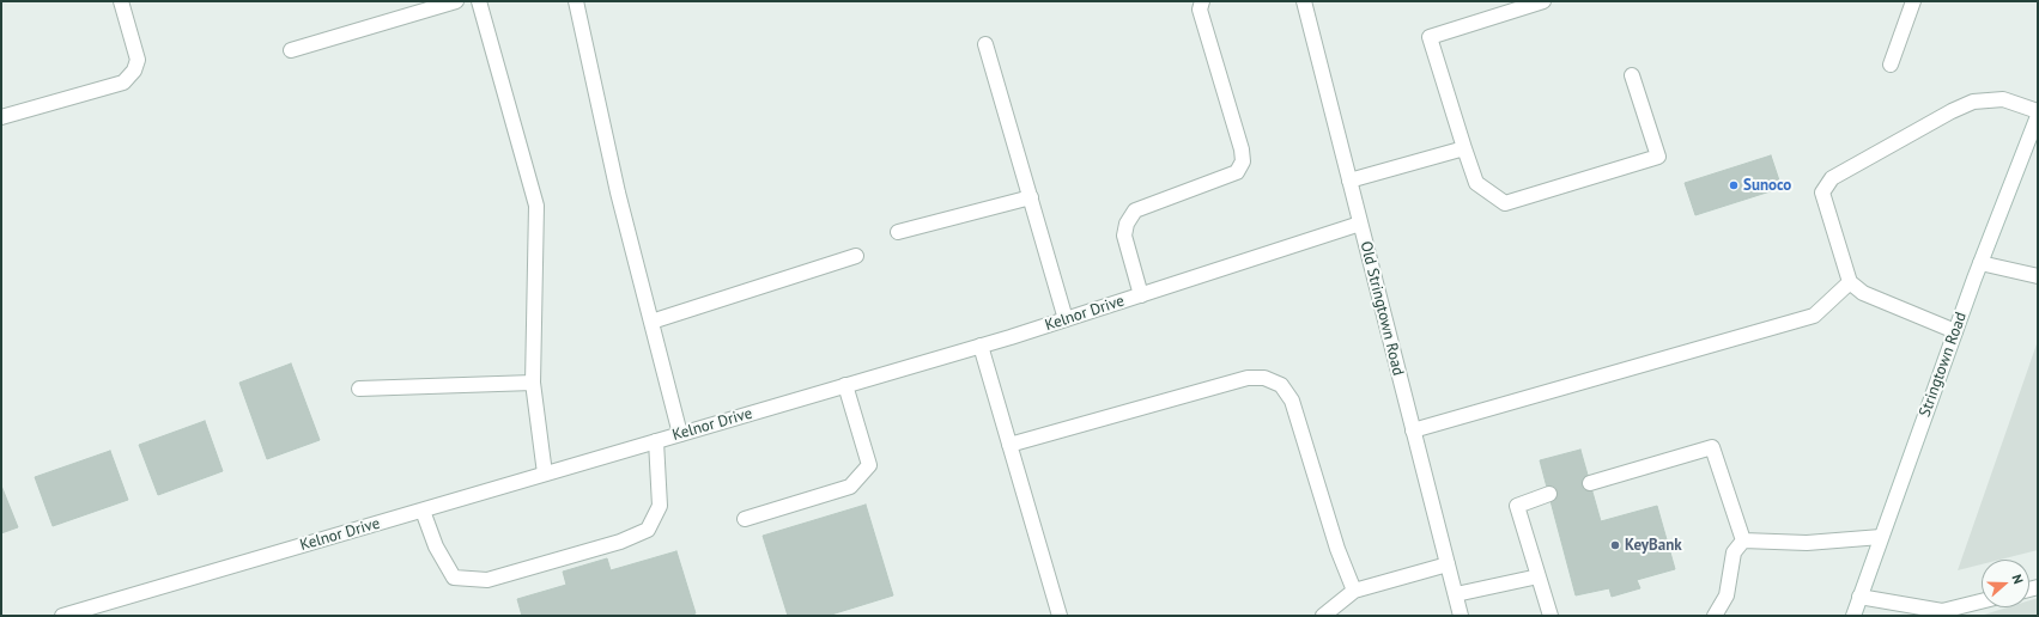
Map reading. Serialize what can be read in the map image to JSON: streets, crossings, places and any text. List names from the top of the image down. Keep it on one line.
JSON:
{"streets":{"street":["Old Stringtown Road","Kelnor Drive","Stringtown Road"]},"crossings":[["Old Stringtown Road","Kelnor Drive"]],"places":["Sunoco","KeyBank"],"north":"right"}
